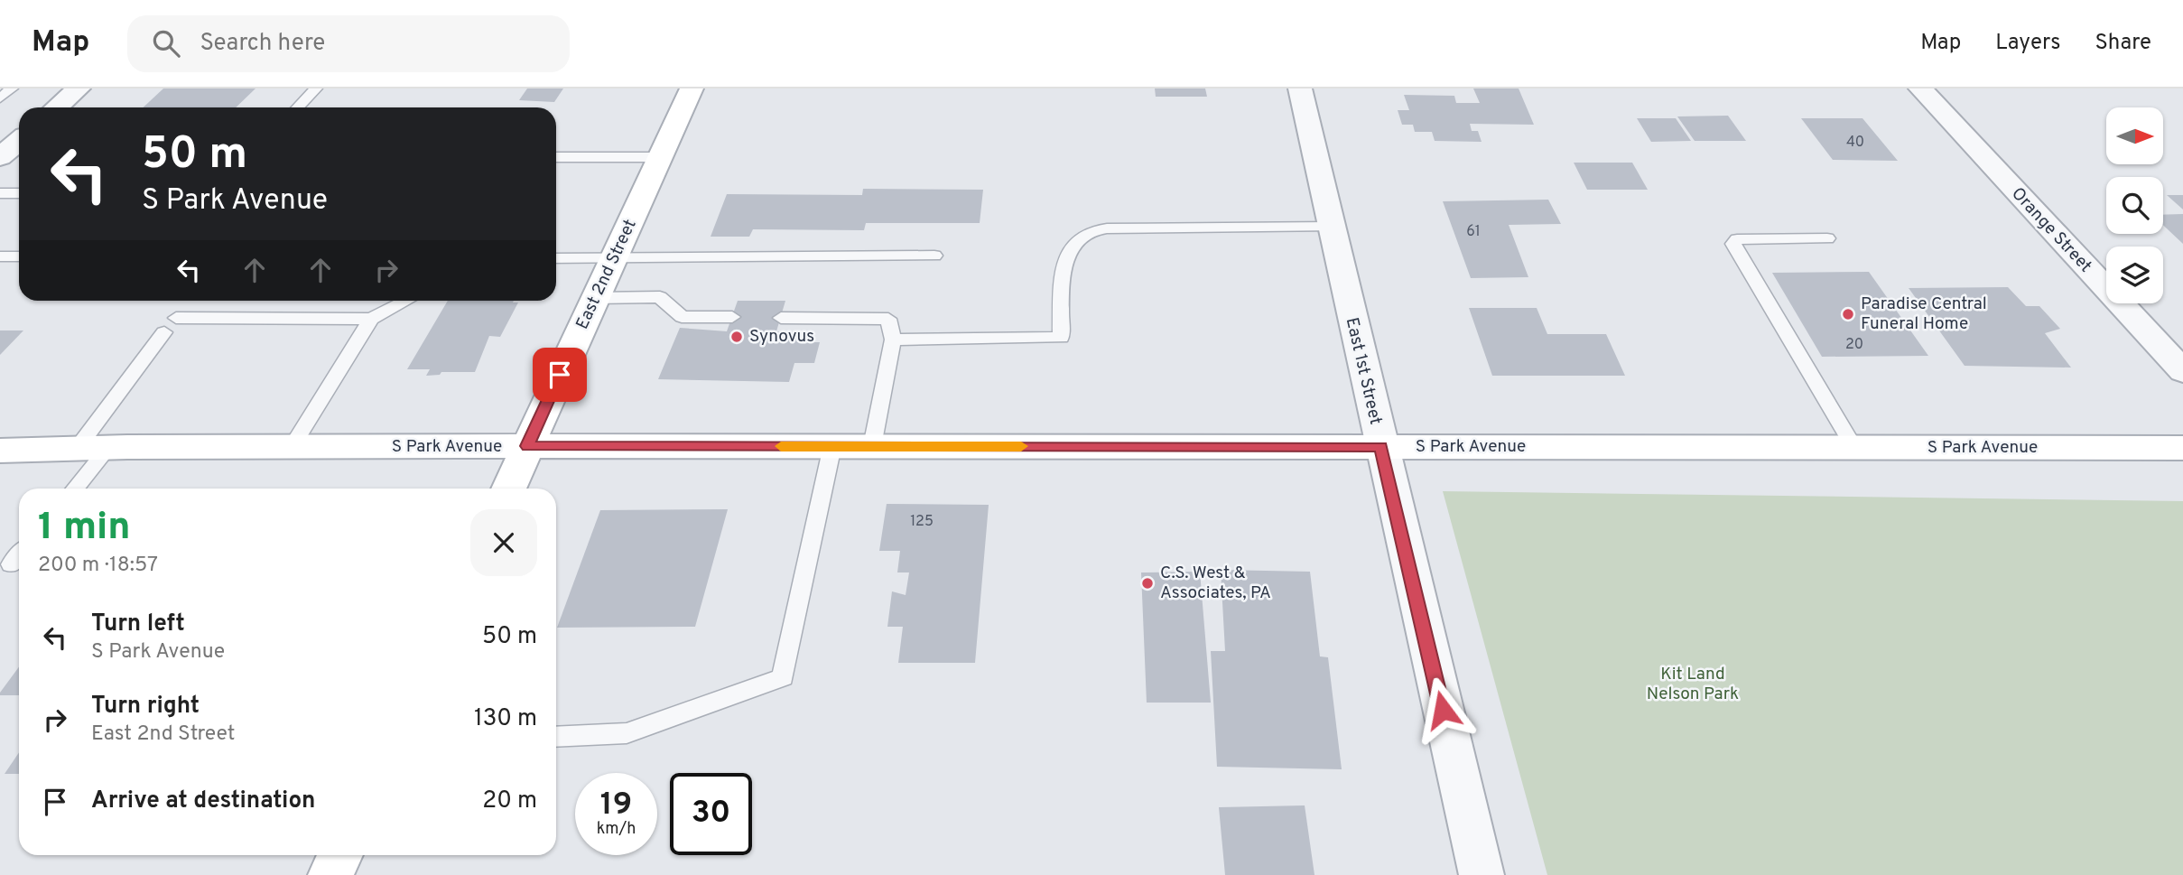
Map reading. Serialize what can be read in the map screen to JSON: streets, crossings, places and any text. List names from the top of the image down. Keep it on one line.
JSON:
{"streets":{"main road":["East 2nd Street","S Park Avenue"],"street":["Orange Street","East 1st Street"]},"crossings":[["East 2nd Street","S Park Avenue"],["East 1st Street","S Park Avenue"]],"parks":["Kit Land Nelson Park"],"places":["Paradise Central Funeral Home","Synovus","C.S. West & Associates, PA"],"house_numbers":["40","61","20","125"],"north":"right","page":{"header":"Map","search":"Search here","nav":["Map","Layers","Share"],"turn":["50 m","S Park Avenue"],"heading":["1 min","200 m · 18:57"],"list":[{"name":"Turn left","note":"S Park Avenue","value":"50 m"},{"name":"Turn right","note":"East 2nd Street","value":"130 m"},{"name":"Arrive at destination","value":"20 m"}],"speed":"19 km/h","limit":"30"}}
